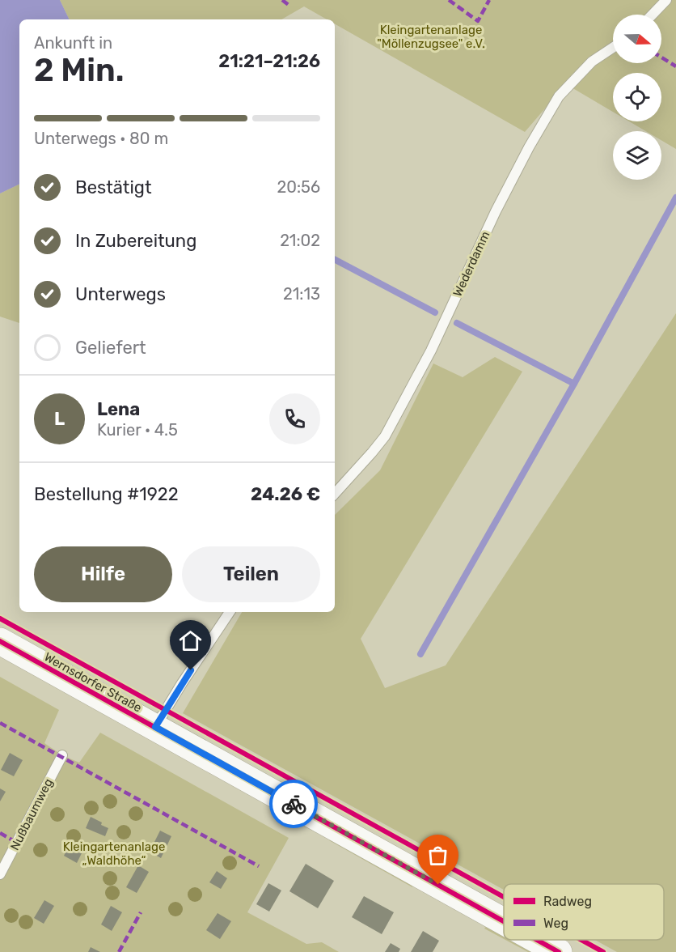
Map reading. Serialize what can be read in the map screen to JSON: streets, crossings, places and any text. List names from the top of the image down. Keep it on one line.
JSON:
{"streets":{"main road":["Wernsdorfer Straße"],"lane":["Wederdamm","Nußbaumweg"]},"parks":["Kleingartenanlage \"Möllenzugsee\" e.V.","Kleingartenanlage „Waldhöhe“"],"legend":["Radweg","Weg"],"north":"right","page":{"heading":["2 Min.","Ankunft in","21:21–21:26"],"panel":["Lena","Kurier · 4.5","Bestellung #1922","24.26 €"],"bar":"Unterwegs · 80 m","list":[["Bestätigt","20:56"],["In Zubereitung","21:02"],["Unterwegs","21:13"],"Geliefert"],"round":"L","buttons":["Hilfe","Teilen"]}}
